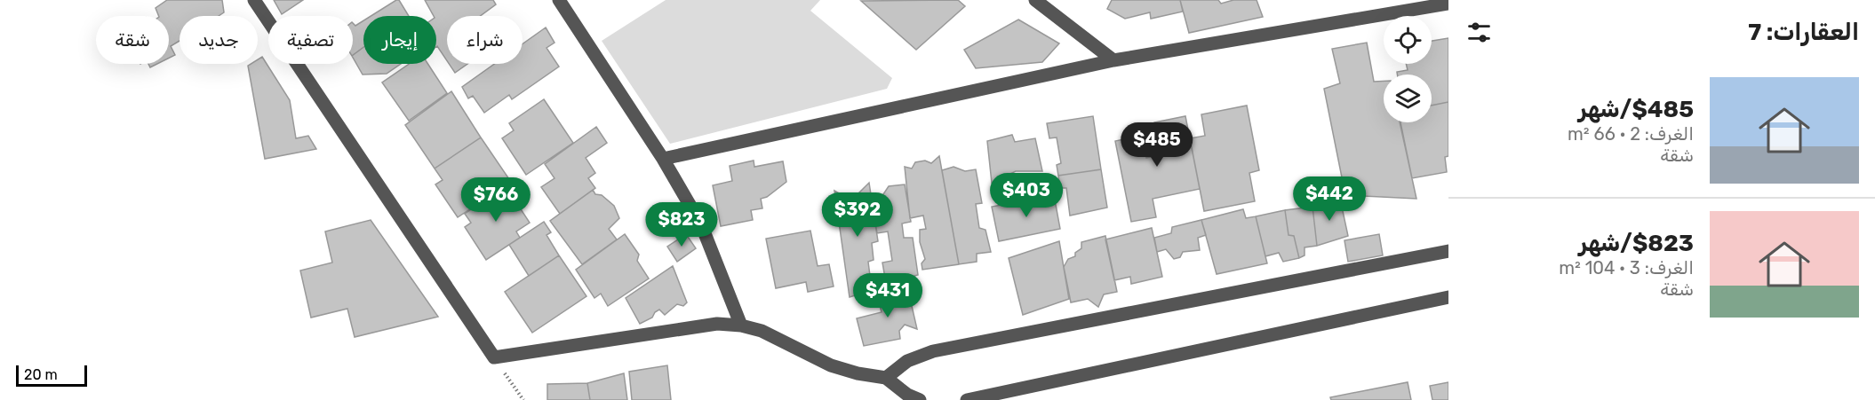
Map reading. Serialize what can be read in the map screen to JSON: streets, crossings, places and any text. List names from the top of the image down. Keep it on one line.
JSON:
{"scale_bar":"20 m","page":{"heading":"العقارات: 7","chip":["شراء","إيجار","تصفية","جديد","شقة"],"list":[{"name":"$485/شهر","note":"الغرف: 2 · 66 m² · شقة"},{"name":"$823/شهر","note":"الغرف: 3 · 104 m² · شقة"}],"price":["$485","$403","$442","$766","$392","$823","$431"],"scale":"20 m"}}
